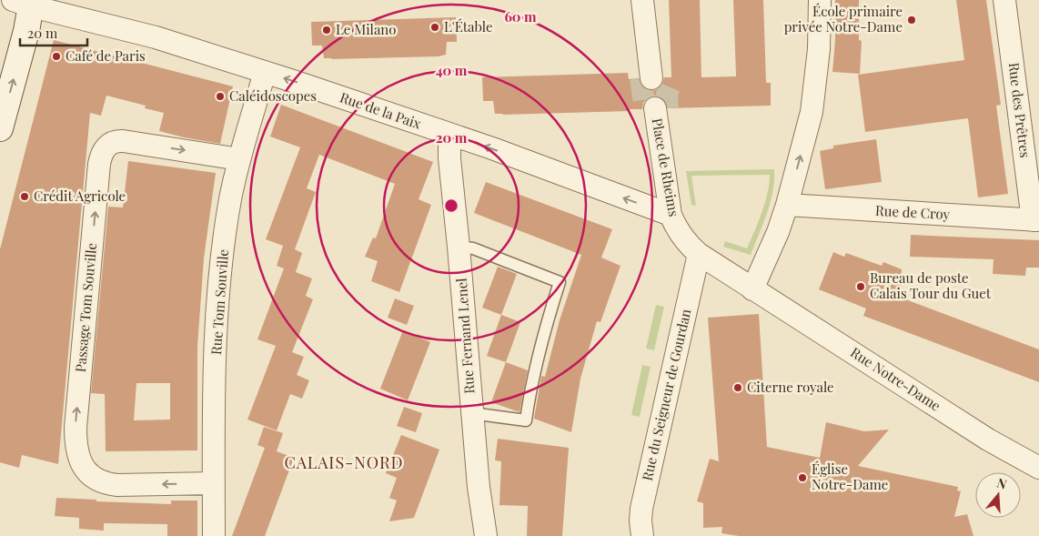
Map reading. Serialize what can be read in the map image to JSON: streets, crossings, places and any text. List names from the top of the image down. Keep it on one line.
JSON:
{"streets":{"street":["Rue des Prêtres","Rue de la Paix","Place de Rheims","Rue de Croy","Rue Tom Souville","Passage Tom Souville","Rue Fernand Lenel","Rue Notre-Dame","Rue du Seigneur de Gourdan"]},"crossings":[["Rue des Prêtres","Rue de Croy"],["Rue de la Paix","Place de Rheims"],["Rue de la Paix","Rue Tom Souville"],["Rue de la Paix","Rue Fernand Lenel"],["Place de Rheims","Rue Notre-Dame"],["Place de Rheims","Rue du Seigneur de Gourdan"],["Rue Tom Souville","Passage Tom Souville"]],"one_way":["Rue de la Paix"],"districts":["CALAIS-NORD"],"places":["École primaire privée Notre-Dame","L'Étable","Le Milano","Café de Paris","Caléidoscopes","Crédit Agricole","Bureau de poste Calais Tour du Guet","Citerne royale","Église Notre-Dame"],"scale_bar":"20 m","north":"top","rings":["60 m","40 m","20 m"]}
